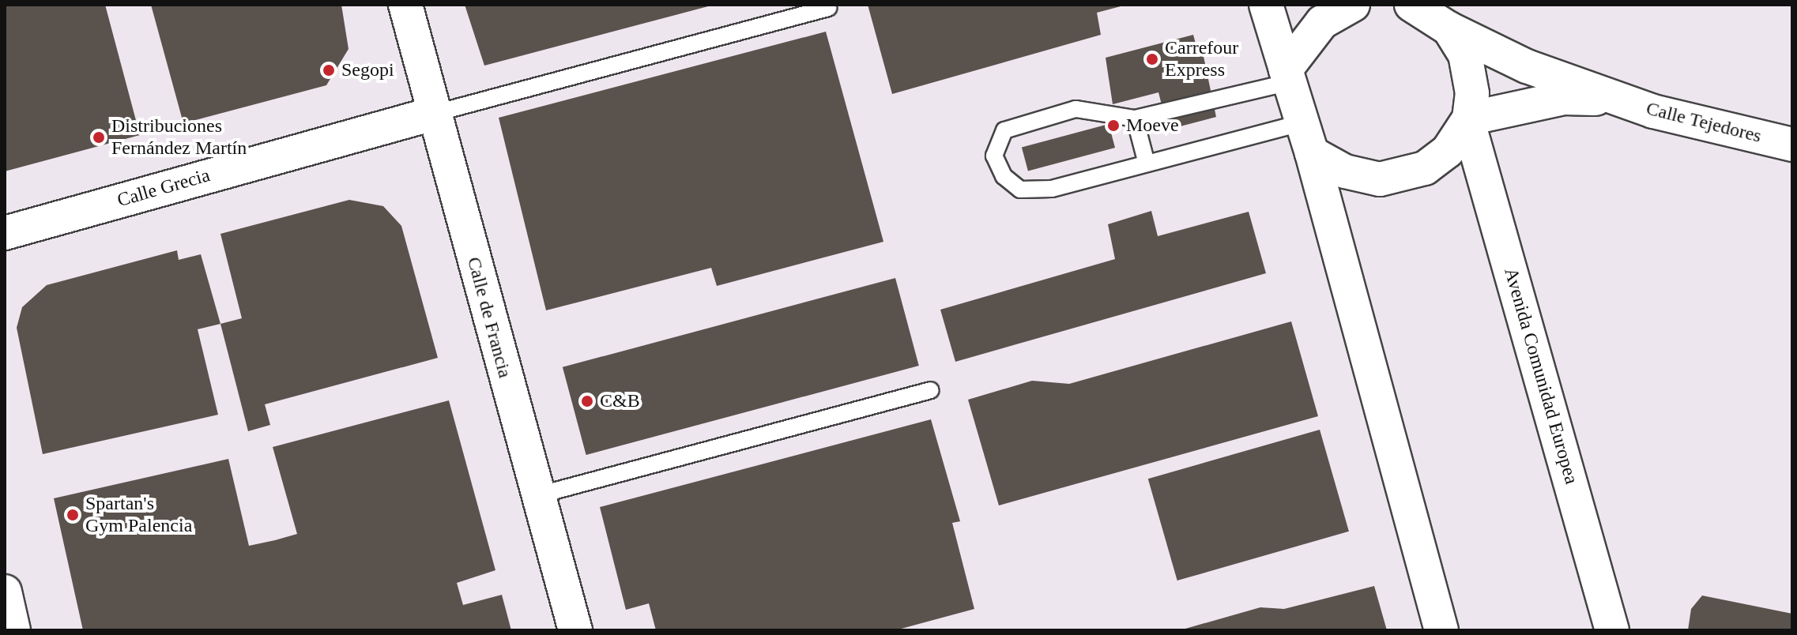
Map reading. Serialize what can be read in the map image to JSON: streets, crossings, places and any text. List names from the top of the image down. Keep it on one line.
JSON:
{"streets":{"street":["Calle Tejedores","Calle Grecia","Calle de Francia","Avenida Comunidad Europea"]},"crossings":[["Calle Tejedores","Avenida Comunidad Europea"],["Calle Grecia","Calle de Francia"]],"places":["Carrefour Express","Segopi","Moeve","Distribuciones Fernández Martín","C&B","Spartan's Gym Palencia"]}
